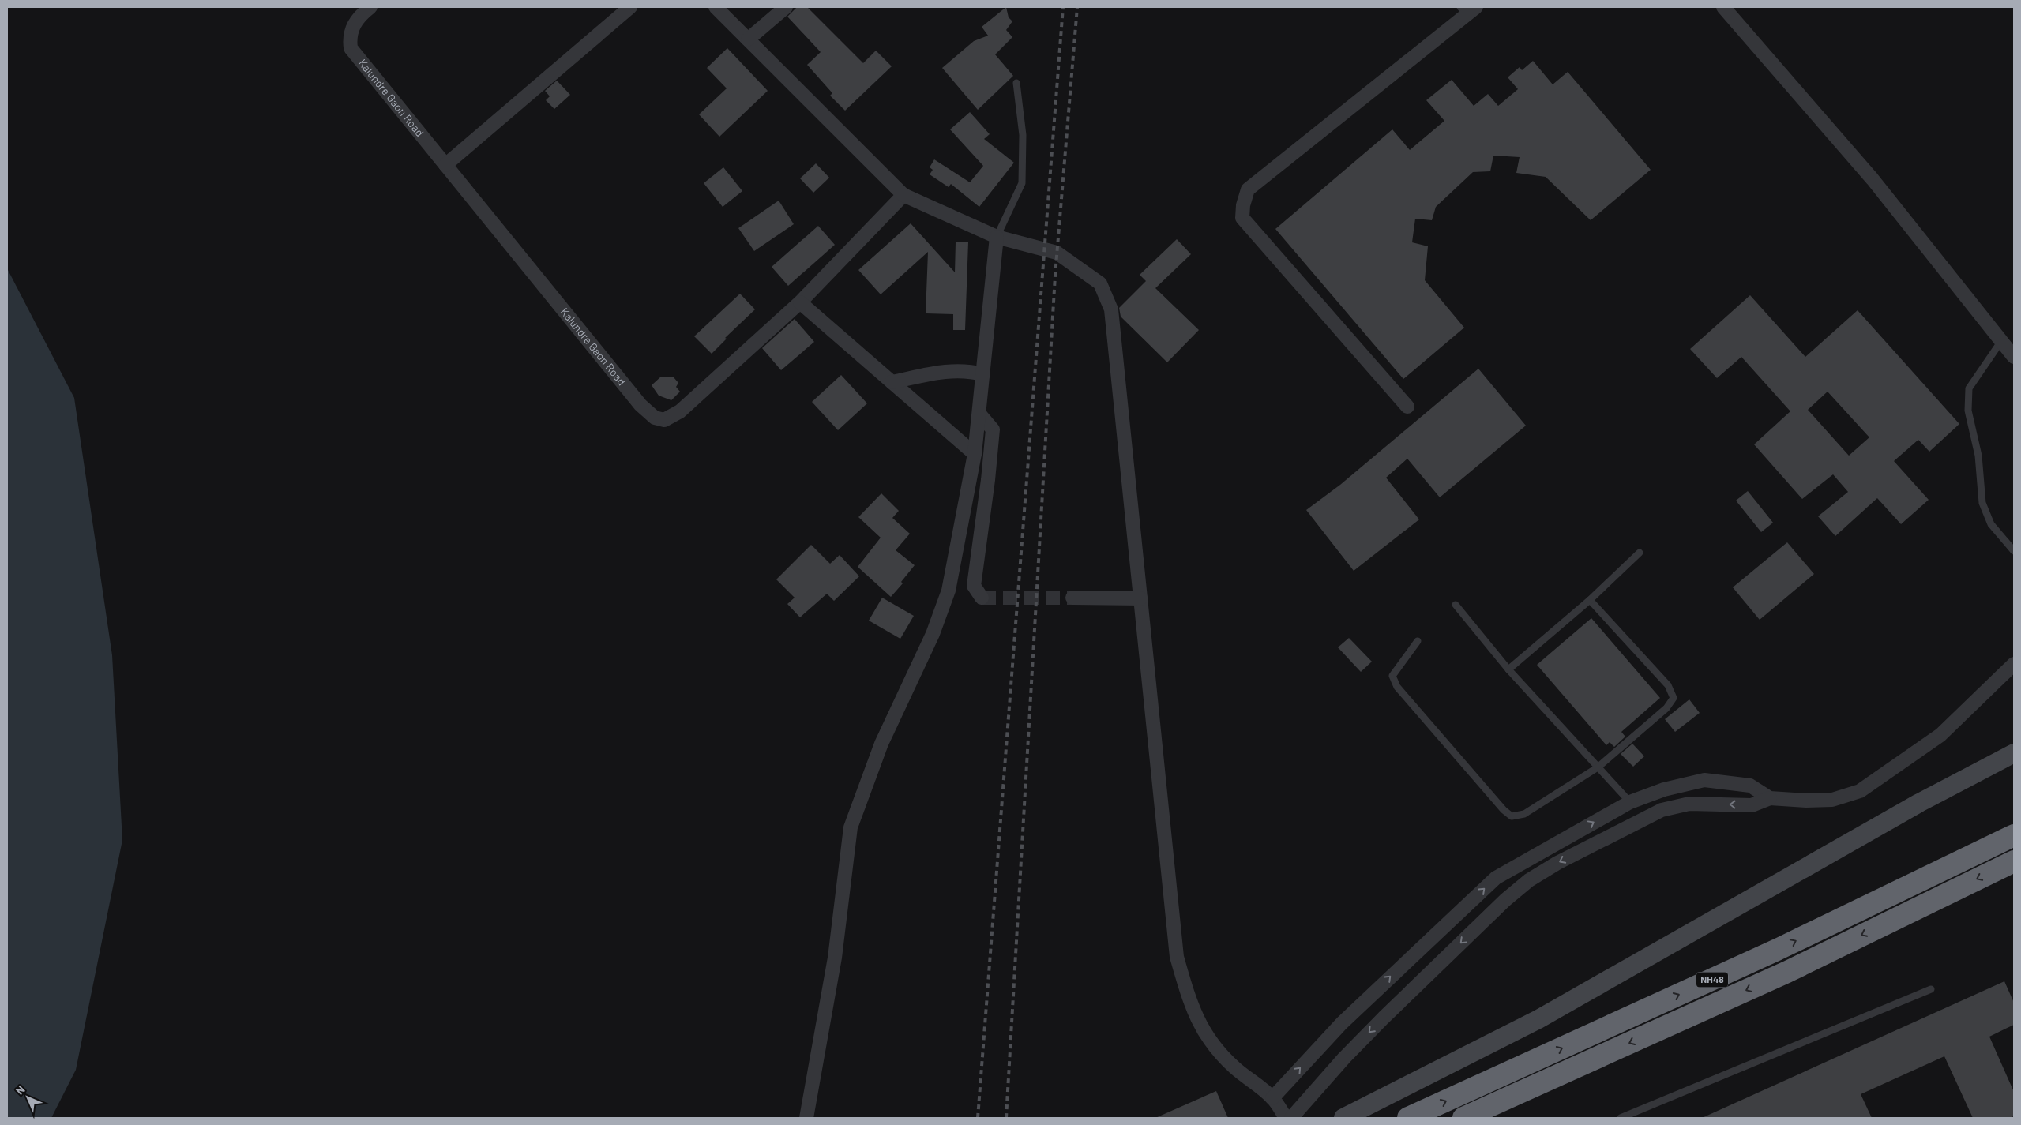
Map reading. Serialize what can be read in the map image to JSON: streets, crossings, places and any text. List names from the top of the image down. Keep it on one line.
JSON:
{"streets":{"highway":["NH48"],"street":["Kalundre Gaon Road"]},"north":"top left"}
